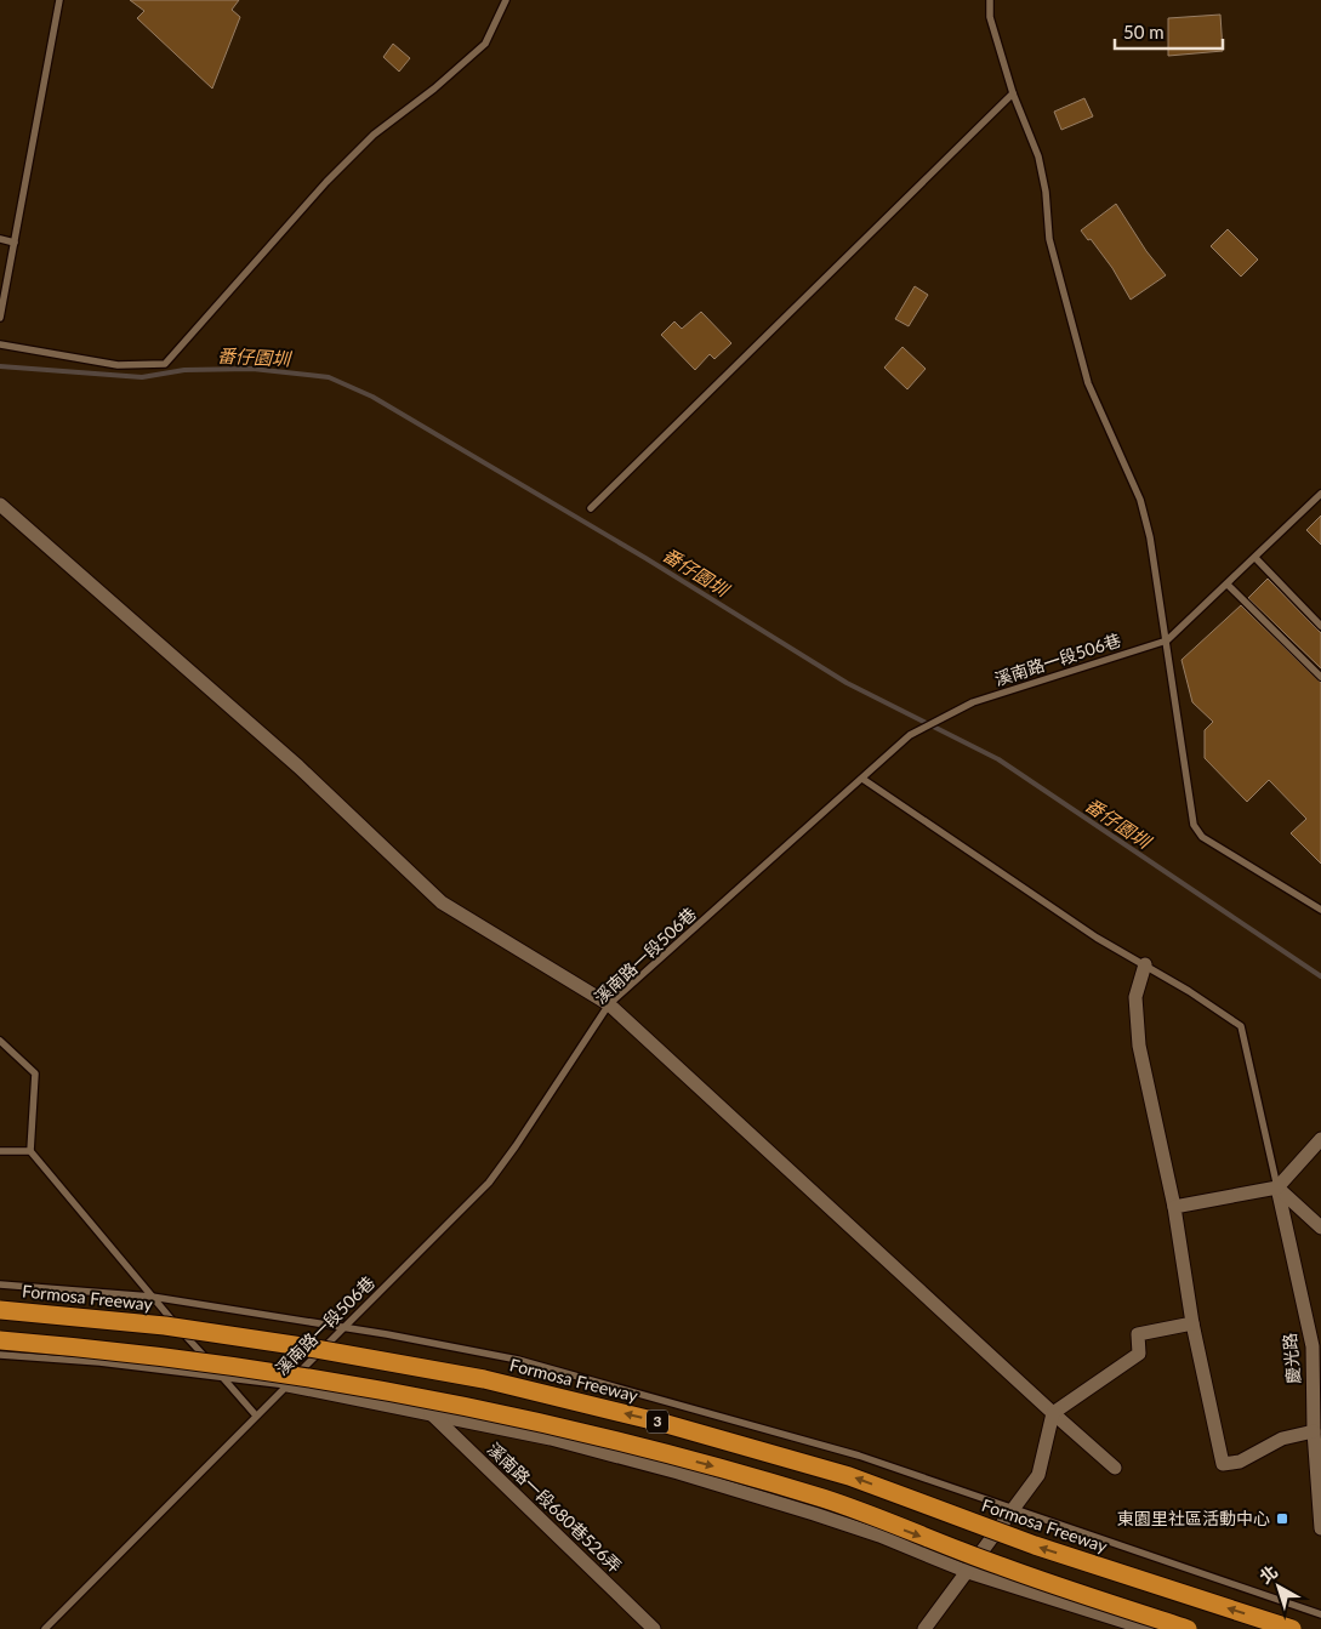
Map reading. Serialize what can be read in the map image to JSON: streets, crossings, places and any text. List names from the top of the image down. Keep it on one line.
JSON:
{"streets":{"highway":["Formosa Freeway","3"],"street":["慶光路","溪南路一段680巷526弄"],"lane":["溪南路一段506巷"]},"water":["番仔園圳"],"places":{"transit":["東園里社區活動中心"]},"scale_bar":"50 m","north":"top left"}
